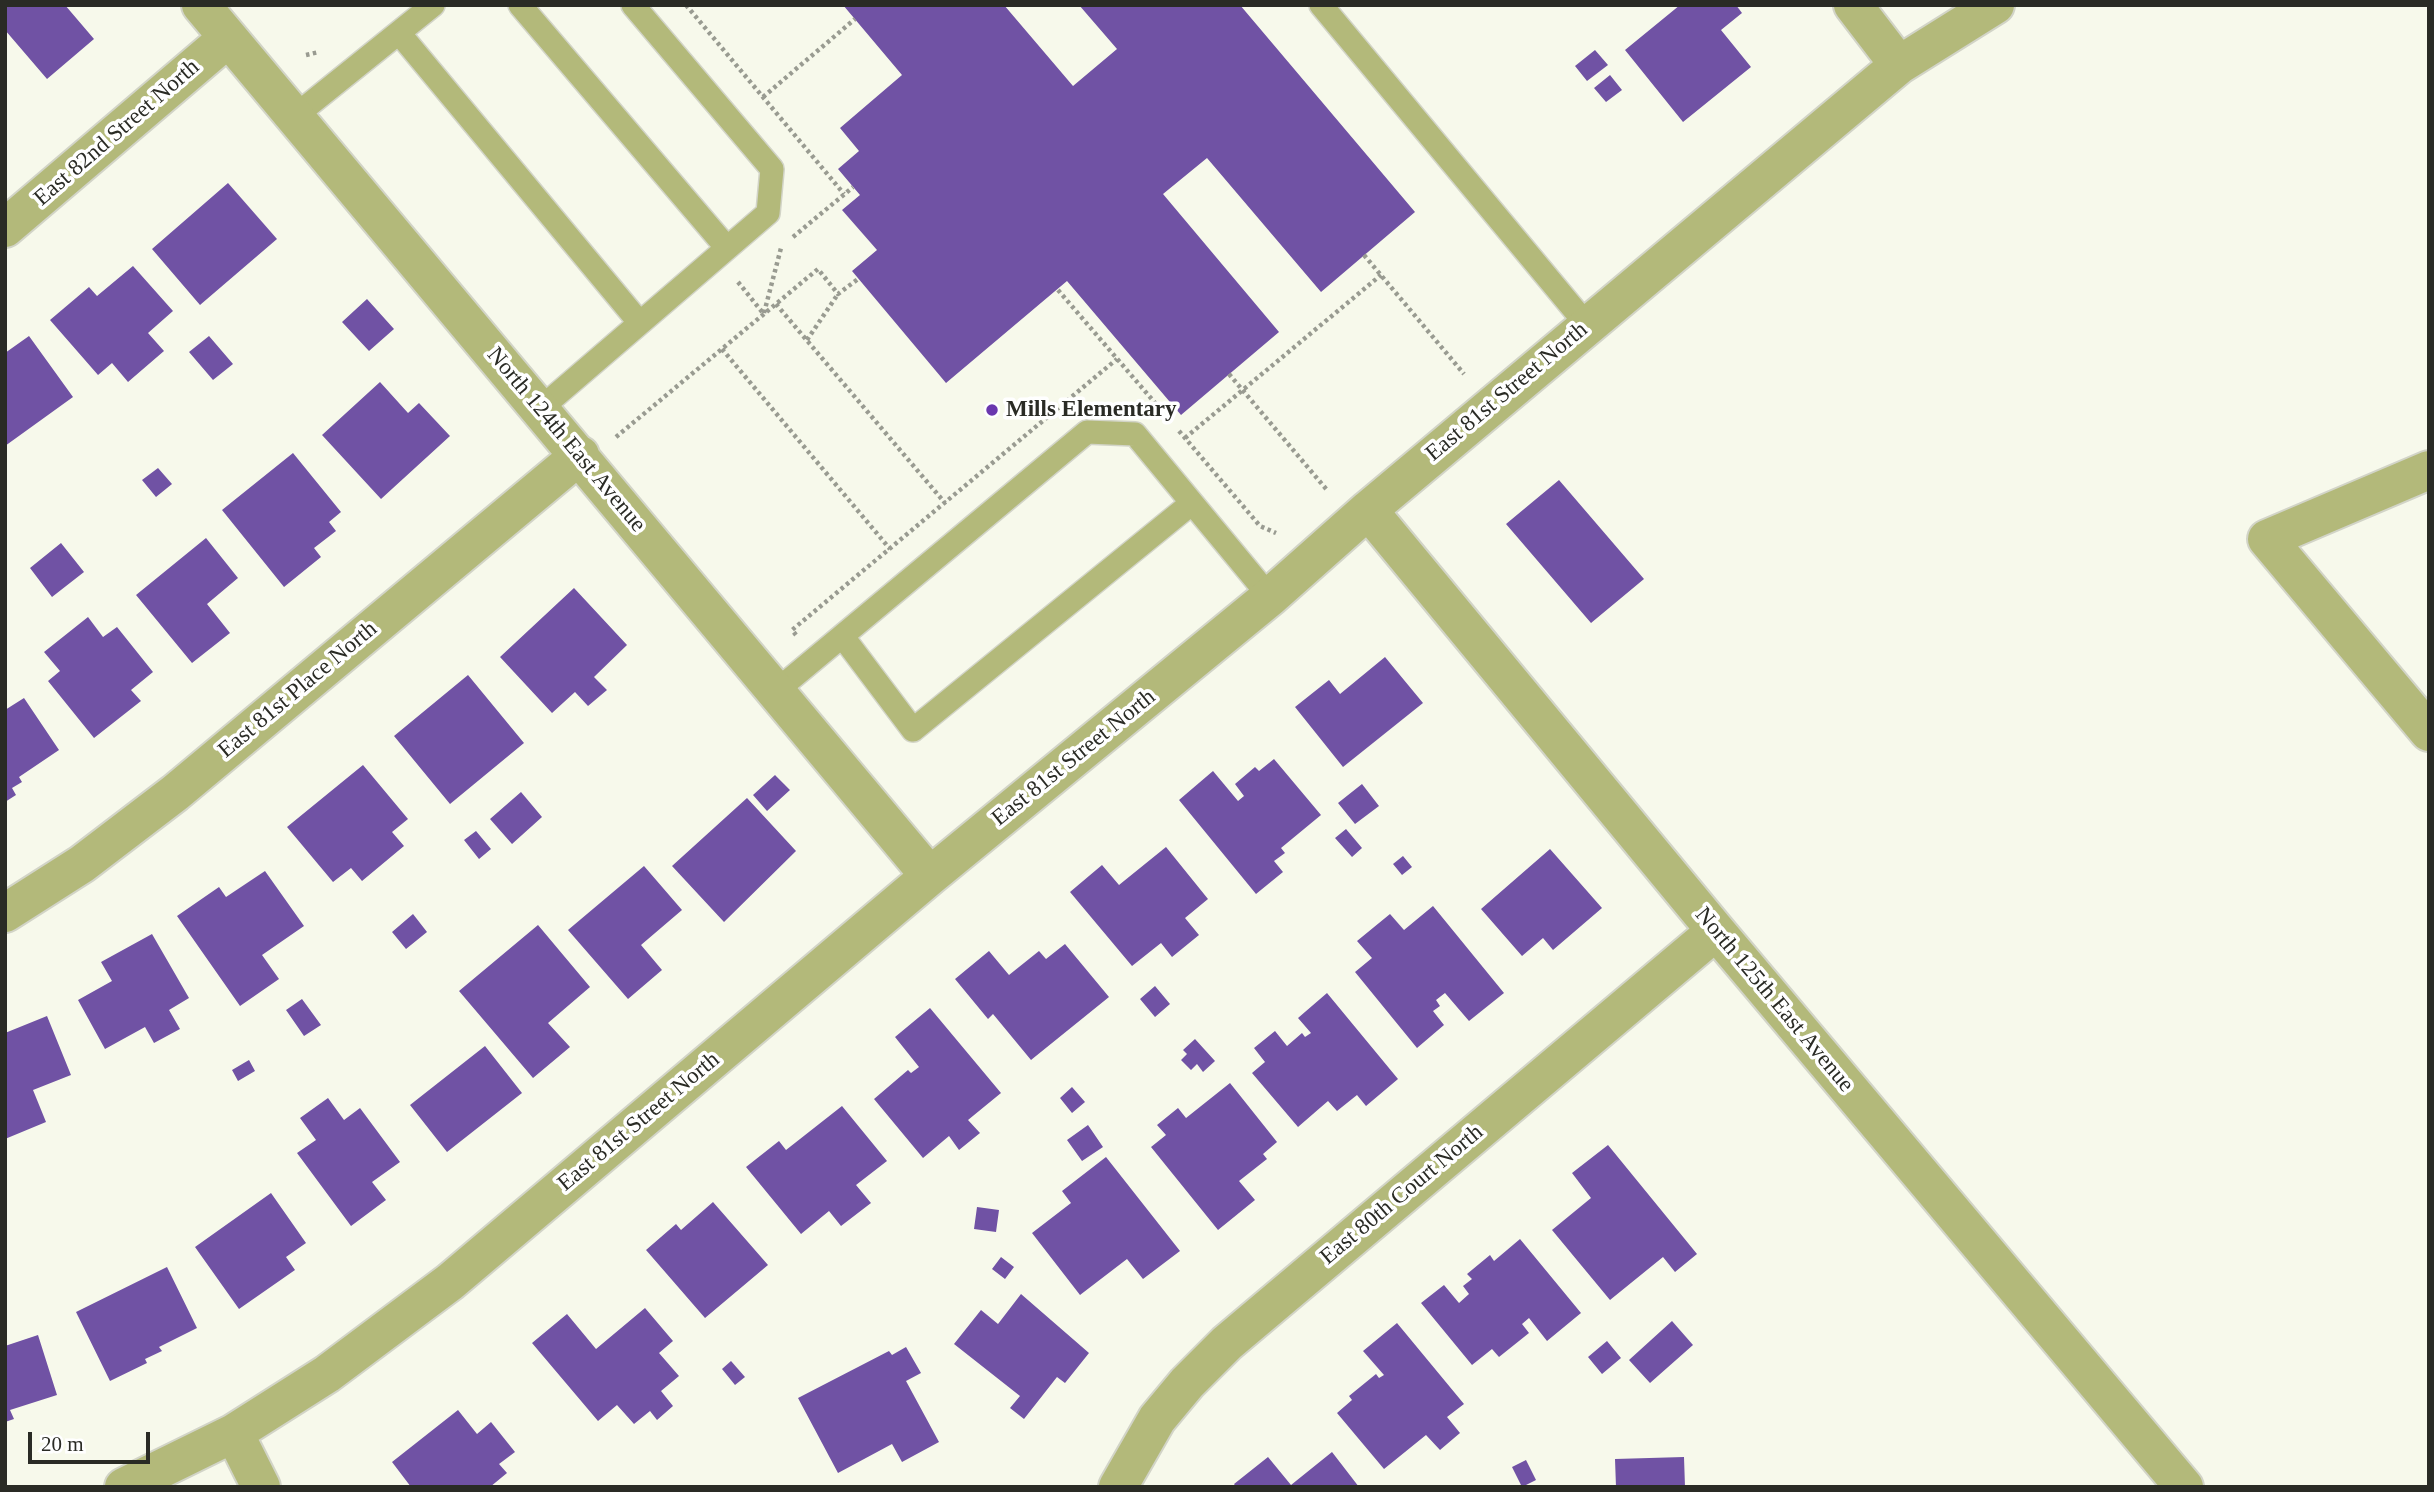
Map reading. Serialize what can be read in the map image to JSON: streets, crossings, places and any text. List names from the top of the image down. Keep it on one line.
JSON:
{"streets":{"street":["East 82nd Street North","East 81st Street North","North 124th East Avenue","East 81st Place North","North 125th East Avenue","East 80th Court North"]},"crossings":[["East 82nd Street North","North 124th East Avenue"],["East 81st Street North","North 124th East Avenue"],["East 81st Street North","North 125th East Avenue"],["North 124th East Avenue","East 81st Place North"],["North 125th East Avenue","East 80th Court North"]],"places":["Mills Elementary"],"scale_bar":"20 m"}
